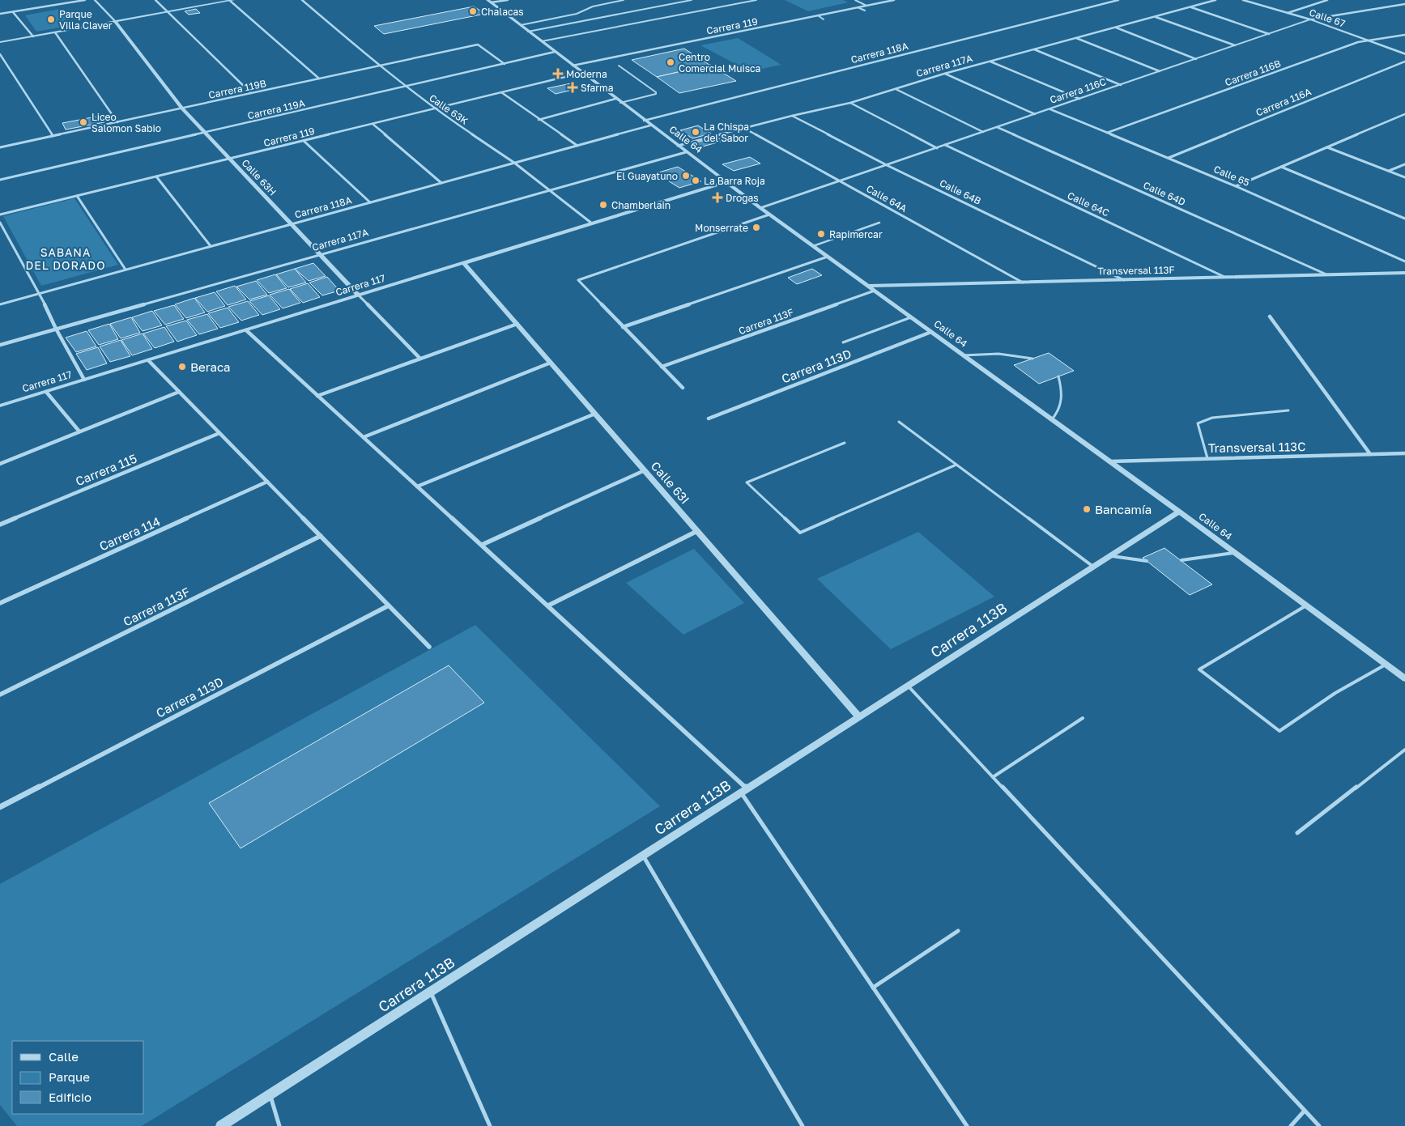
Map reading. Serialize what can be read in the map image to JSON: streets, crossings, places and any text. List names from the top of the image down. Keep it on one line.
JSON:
{"streets":{"street":["Calle 67","Carrera 119","Carrera 118A","Carrera 117A","Carrera 116B","Carrera 119B","Carrera 116C","Carrera 116A","Carrera 119A","Calle 63K","Calle 64","Calle 65","Calle 63H","Calle 64B","Calle 64D","Calle 64A","Calle 64C","Transversal 113F","Carrera 117","Carrera 113F","Carrera 113D","Transversal 113C","Carrera 115","Calle 63I","Carrera 114","Carrera 113B"]},"crossings":[["Calle 67","Carrera 116B"],["Calle 67","Carrera 116C"],["Carrera 119","Calle 63K"],["Carrera 119","Calle 64"],["Carrera 119","Calle 63H"],["Carrera 118A","Calle 63K"],["Carrera 118A","Calle 64"],["Carrera 118A","Calle 63H"],["Carrera 117A","Calle 63K"],["Carrera 117A","Calle 64"],["Carrera 117A","Calle 63H"],["Carrera 117A","Calle 64B"],["Carrera 117A","Calle 64A"],["Carrera 116B","Calle 65"],["Carrera 119B","Carrera 119A"],["Carrera 119B","Calle 63K"],["Carrera 119B","Calle 63H"],["Carrera 116C","Calle 64"],["Carrera 116C","Calle 65"],["Carrera 116C","Calle 64B"],["Carrera 116C","Calle 64D"],["Carrera 116C","Calle 64A"],["Carrera 116C","Calle 64C"],["Carrera 116A","Calle 65"],["Carrera 119A","Calle 63K"],["Carrera 119A","Calle 64"],["Carrera 119A","Calle 63H"],["Calle 63K","Carrera 117"],["Calle 64","Transversal 113F"],["Calle 64","Carrera 117"],["Calle 64","Carrera 113F"],["Calle 64","Carrera 113D"],["Calle 64","Transversal 113C"],["Calle 64","Carrera 113B"],["Calle 63H","Carrera 117"],["Calle 64B","Transversal 113F"],["Calle 64D","Transversal 113F"],["Calle 64A","Transversal 113F"],["Calle 64C","Transversal 113F"],["Carrera 117","Calle 63I"],["Calle 63I","Carrera 113B"]],"districts":["SABANA DEL DORADO"],"places":{"other":["Chalacas","Parque Villa Claver","Centro Comercial Muisca","Liceo Salomon Sabio","La Chispa del Sabor","El Guayatuno","La Barra Roja","Chamberlain","Monserrate","Rapimercar","Beraca","Bancamía"],"health":["Moderna","Sfarma","Drogas"]},"legend":["Calle","Parque","Edificio"]}
